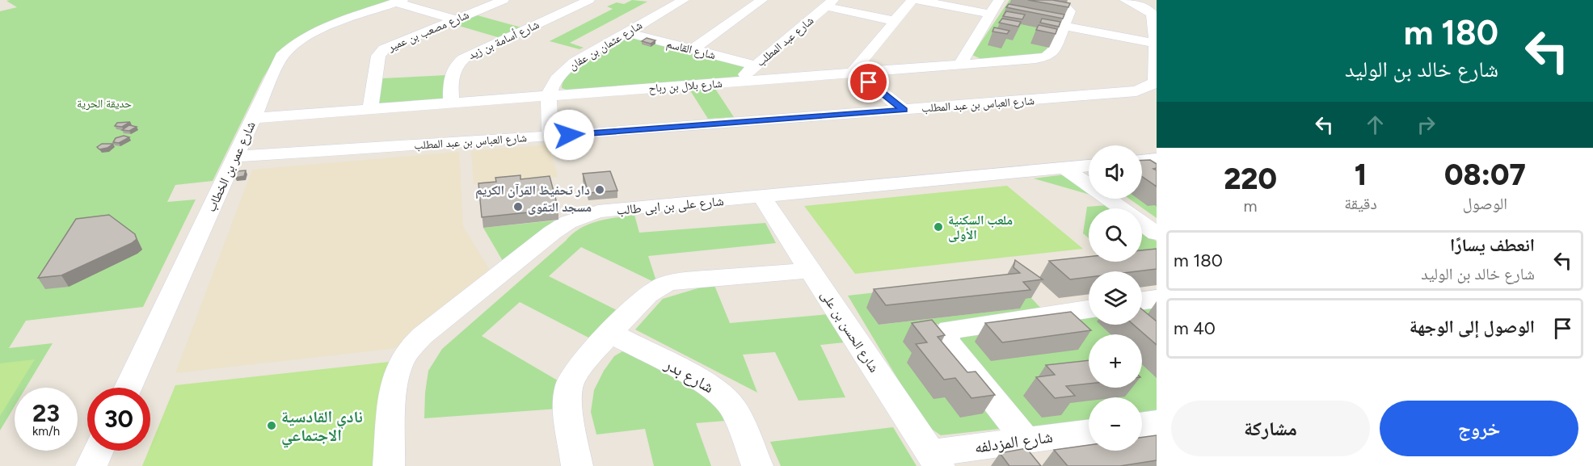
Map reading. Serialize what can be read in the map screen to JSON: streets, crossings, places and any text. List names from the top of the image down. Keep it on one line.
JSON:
{"streets":{"street":["شارع مصعب بن عمير","شارع أسامة بن زيد","شارع عبد المطلب","شارع عثمان بن عفان","شارع القاسم","شارع بلال بن رباح","شارع العباس بن عبد المطلب","شارع عمر بن الخطاب","شارع على بن ابى طالب","شارع الحسن بن على","شارع بدر","شارع المزدلفه"]},"crossings":[["شارع مصعب بن عمير","شارع بلال بن رباح"],["شارع أسامة بن زيد","شارع بلال بن رباح"],["شارع عبد المطلب","شارع القاسم"],["شارع عبد المطلب","شارع بلال بن رباح"],["شارع عثمان بن عفان","شارع القاسم"],["شارع عثمان بن عفان","شارع بلال بن رباح"],["شارع بلال بن رباح","شارع عمر بن الخطاب"],["شارع العباس بن عبد المطلب","شارع عمر بن الخطاب"],["شارع على بن ابى طالب","شارع الحسن بن على"],["شارع الحسن بن على","شارع المزدلفه"]],"parks":["حديقة الحرية"],"places":["دار تحفيظ القرآن الكريم","مسجد التقوى","ملعب السكنية الأولى","نادي القادسية الاجتماعي"],"page":{"turn":["180 m","شارع خالد بن الوليد"],"map_buttons":["+","−"],"eta":["08:07","الوصول","1","دقيقة","220","m"],"list":[{"name":"انعطف يسارًا","note":"شارع خالد بن الوليد","value":"180 m"},{"name":"الوصول إلى الوجهة","value":"40 m"}],"speed":"23 km/h","limit":"30","buttons":["خروج","مشاركة"]}}
